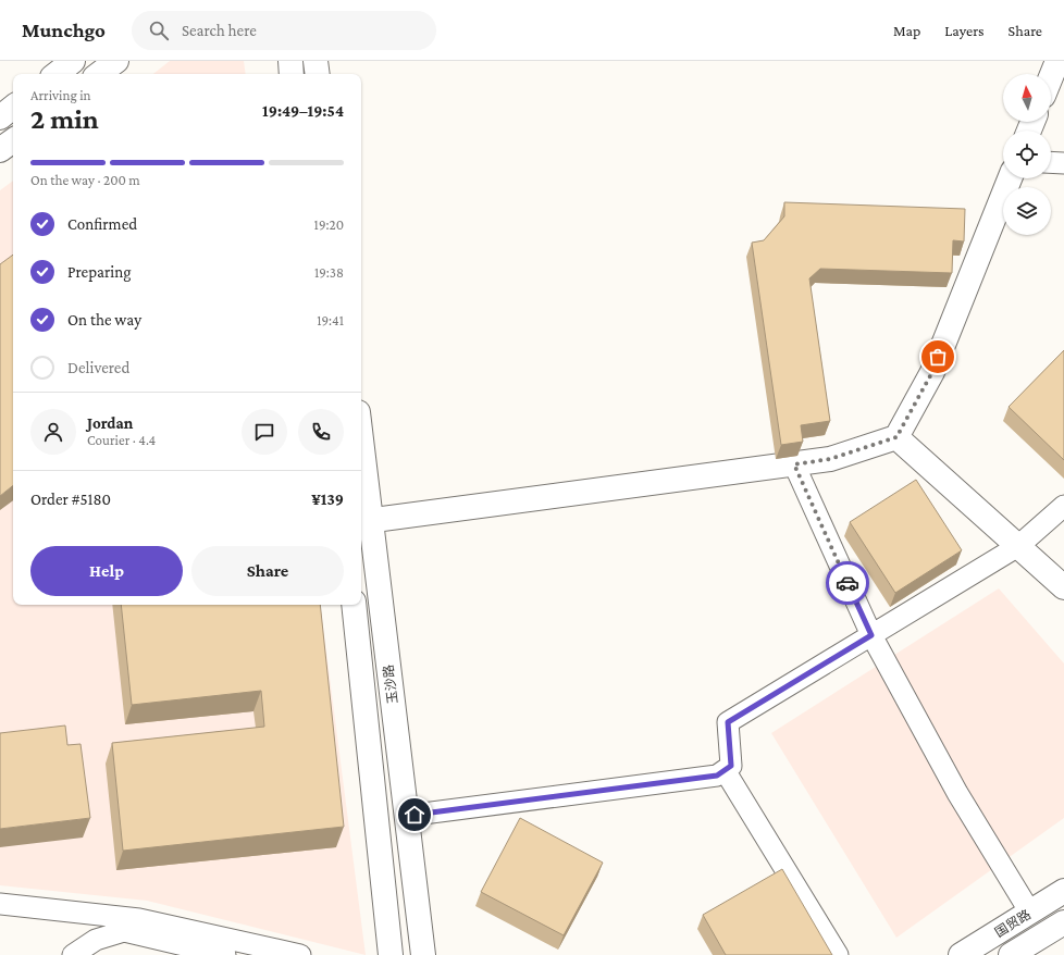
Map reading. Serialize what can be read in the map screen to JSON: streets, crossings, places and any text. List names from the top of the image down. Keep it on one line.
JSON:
{"streets":{"main road":["玉沙路","国贸路"]},"north":"top","page":{"header":"Munchgo","search":"Search here","nav":["Map","Layers","Share"],"heading":["2 min","Arriving in","19:49–19:54"],"panel":["Jordan","Courier · 4.4","Order #5180","¥139"],"bar":"On the way · 200 m","list":[["Confirmed","19:20"],["Preparing","19:38"],["On the way","19:41"],"Delivered"],"buttons":["Help","Share"]}}
